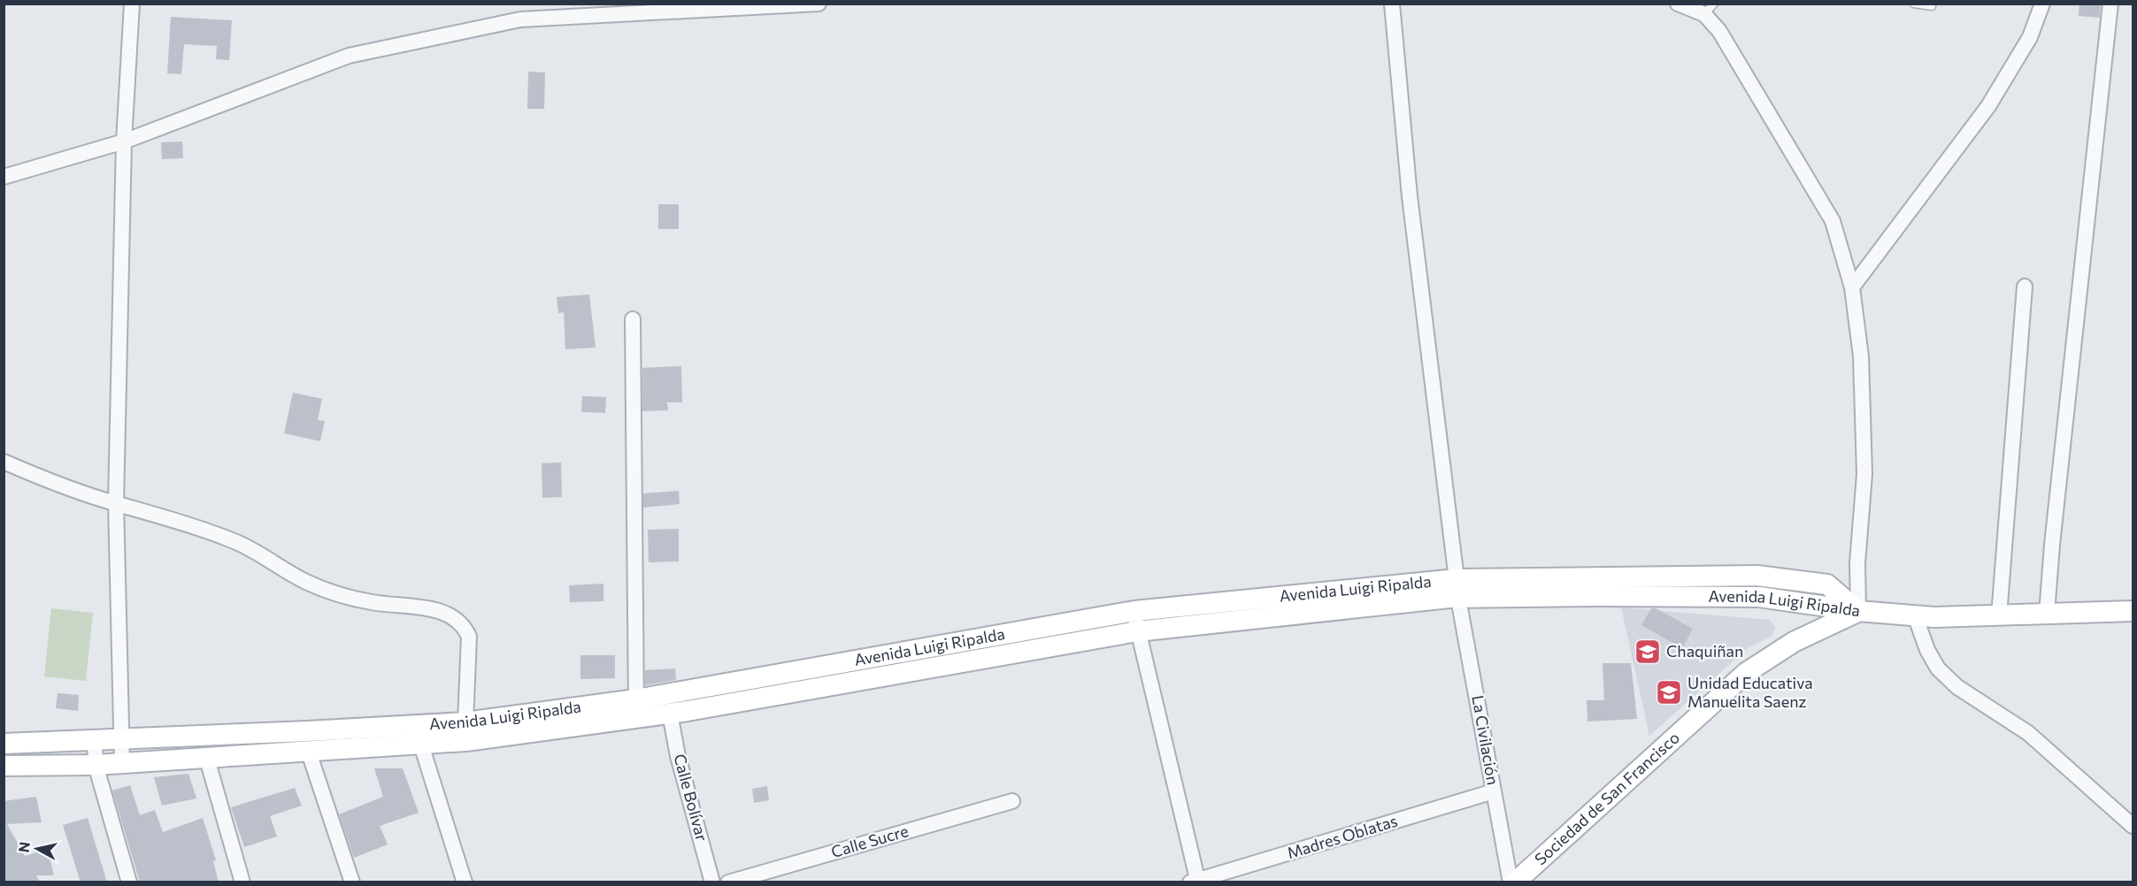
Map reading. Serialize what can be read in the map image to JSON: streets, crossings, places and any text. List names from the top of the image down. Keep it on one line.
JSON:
{"streets":{"street":["Avenida Luigi Ripalda","La Civilación","Calle Bolívar","Sociedad de San Francisco","Madres Oblatas","Calle Sucre"]},"crossings":[["Avenida Luigi Ripalda","La Civilación"],["Avenida Luigi Ripalda","Calle Bolívar"],["Avenida Luigi Ripalda","Sociedad de San Francisco"],["La Civilación","Madres Oblatas"]],"places":{"school or university":["Chaquiñan","Unidad Educativa Manuelita Saenz"]},"north":"left"}
